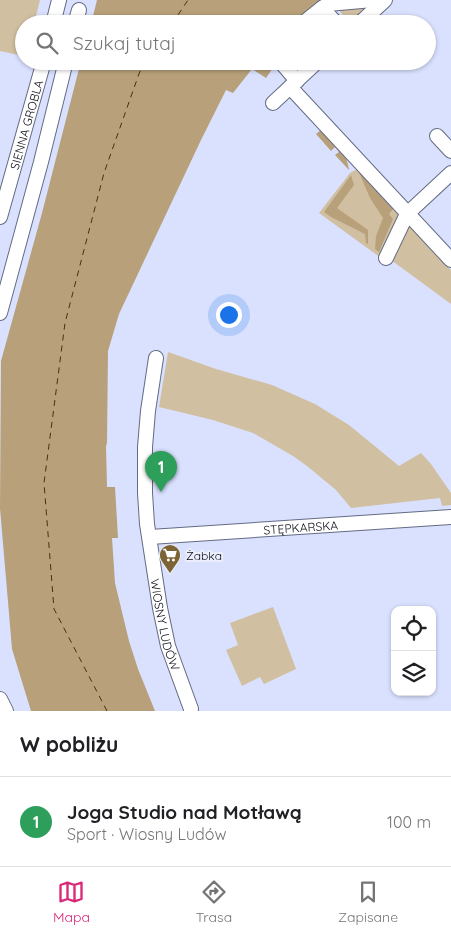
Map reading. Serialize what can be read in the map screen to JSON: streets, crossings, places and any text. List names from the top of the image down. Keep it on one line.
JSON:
{"streets":{"street":["SIENNA GROBLA","STĘPKARSKA","WIOSNY LUDÓW"]},"crossings":[["STĘPKARSKA","WIOSNY LUDÓW"]],"places":{"supermarket":["Żabka"]},"page":{"search":"Szukaj tutaj","pins":"1","heading":"W pobliżu","list":[{"mark":"1","name":"Joga Studio nad Motławą","note":"Sport · Wiosny Ludów","value":"100 m"}],"nav":["Mapa","Trasa","Zapisane"]}}
